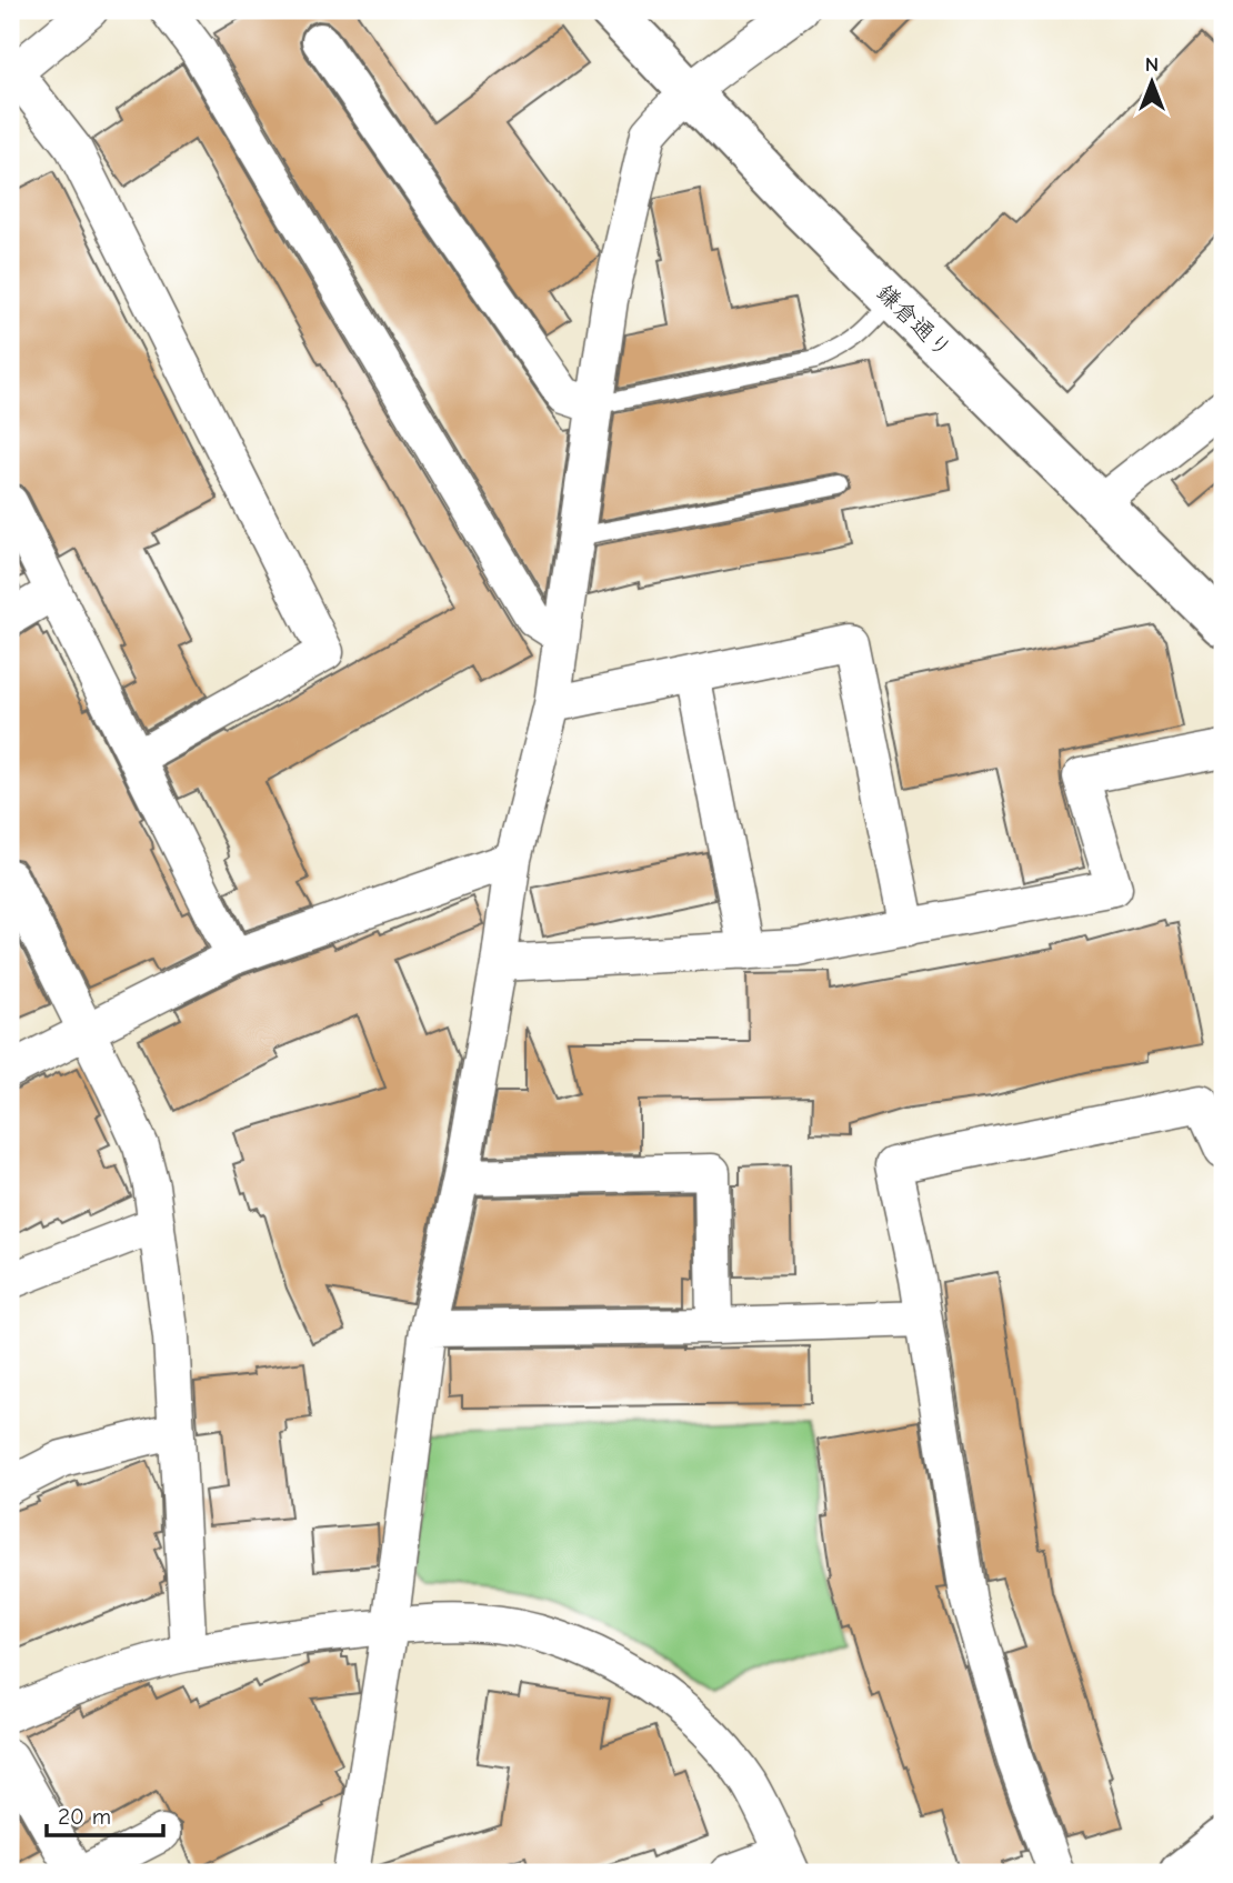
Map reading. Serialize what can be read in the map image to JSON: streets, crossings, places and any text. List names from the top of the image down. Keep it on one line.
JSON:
{"streets":{"street":["鎌倉通り"]},"scale_bar":"20 m","north":"top"}
